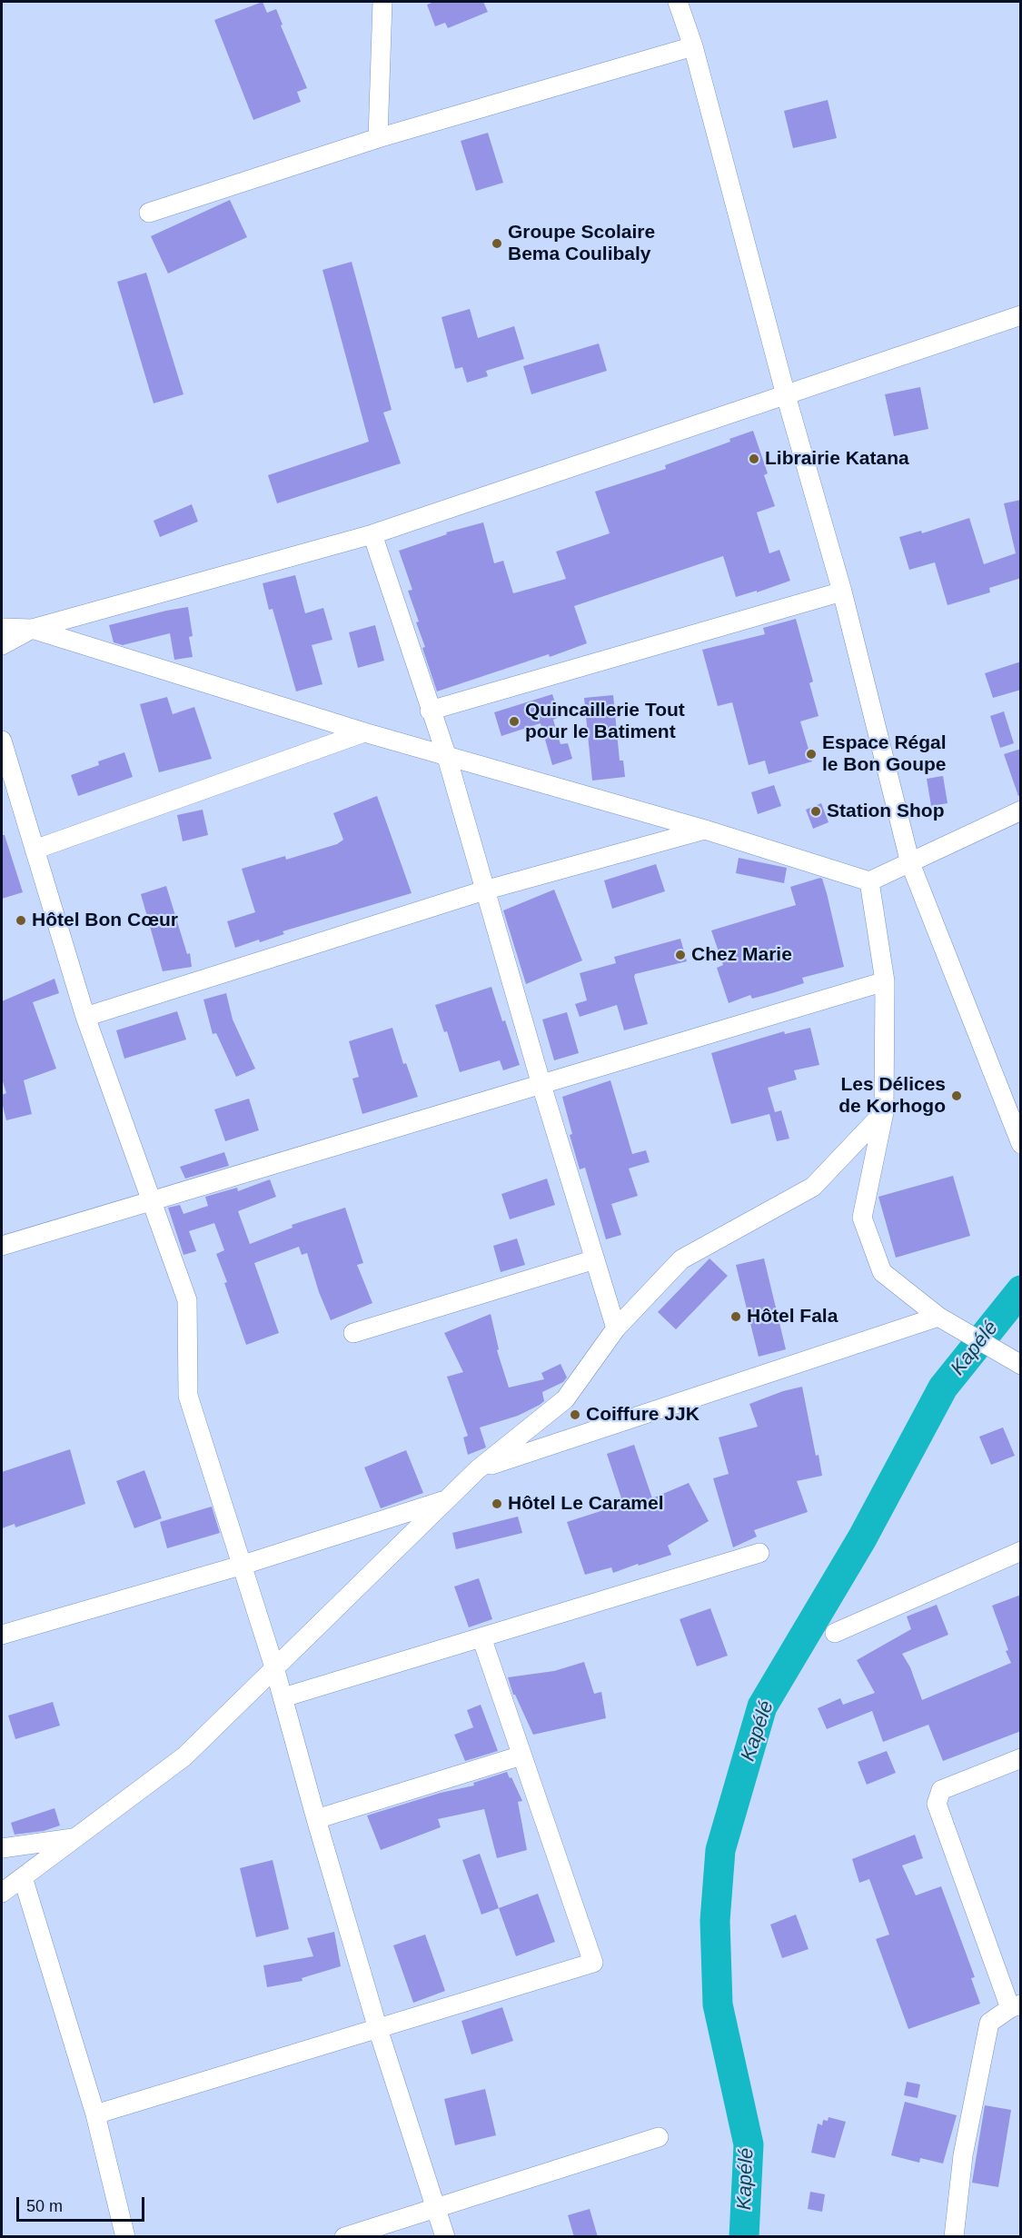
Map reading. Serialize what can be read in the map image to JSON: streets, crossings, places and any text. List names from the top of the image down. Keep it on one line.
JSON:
{"water":["Kapélé"],"places":["Groupe Scolaire Bema Coulibaly","Librairie Katana","Quincaillerie Tout pour le Batiment","Espace Régal le Bon Goupe","Station Shop","Hôtel Bon Cœur","Chez Marie","Les Délices de Korhogo","Hôtel Fala","Coiffure JJK","Hôtel Le Caramel"],"scale_bar":"50 m"}
